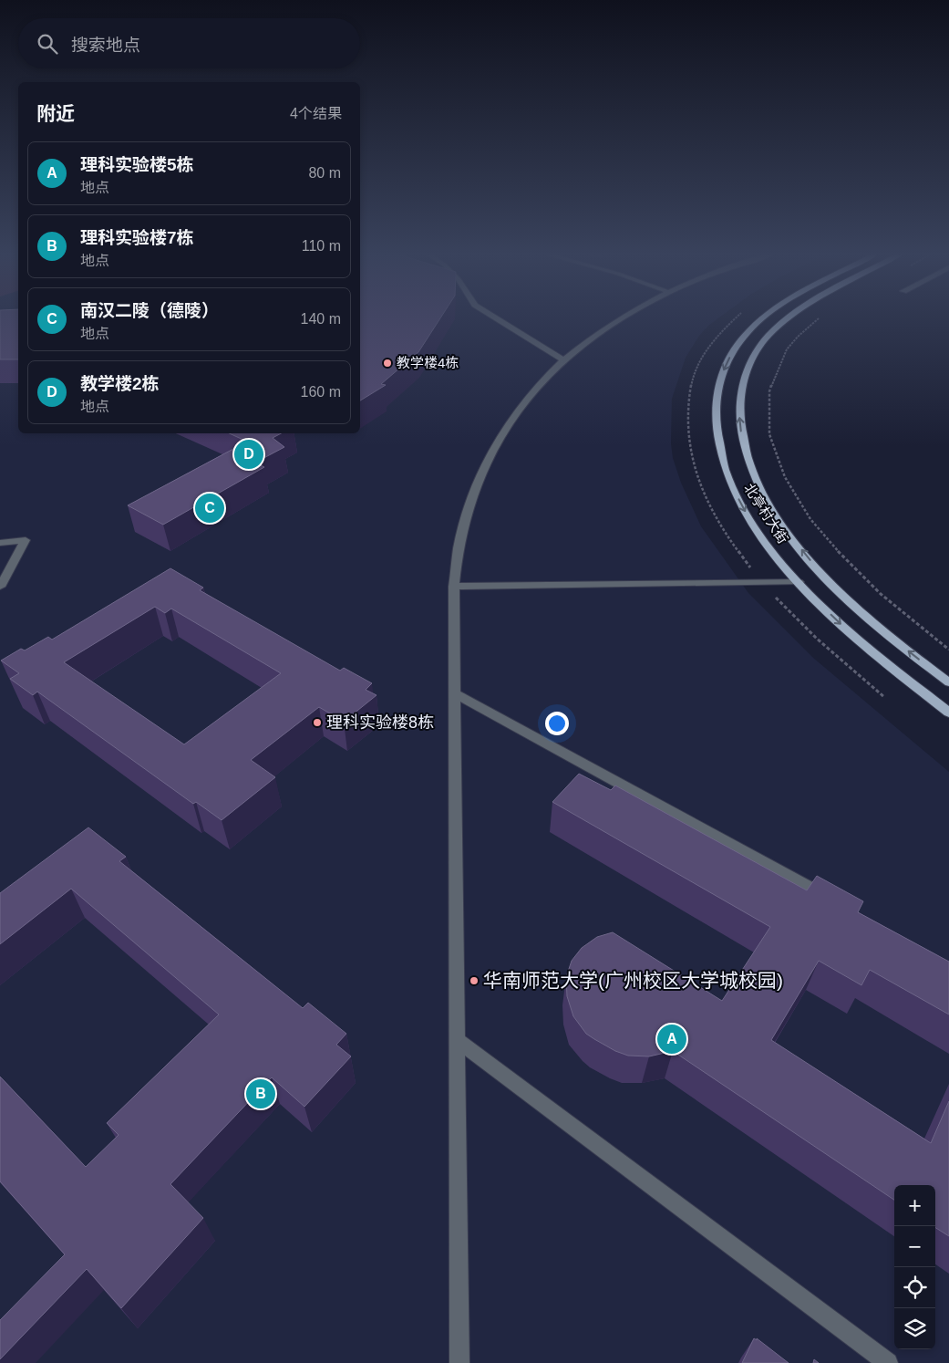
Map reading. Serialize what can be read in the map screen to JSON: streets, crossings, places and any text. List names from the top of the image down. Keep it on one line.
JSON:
{"streets":{"main road":["北亭村大街"]},"places":["教学楼4栋","理科实验楼8栋","华南师范大学(广州校区大学城校园)"],"page":{"search":"搜索地点","heading":["附近","4个结果"],"list":[{"mark":"A","name":"理科实验楼5栋","note":"地点","value":"80 m"},{"mark":"B","name":"理科实验楼7栋","note":"地点","value":"110 m"},{"mark":"C","name":"南汉二陵（德陵）","note":"地点","value":"140 m"},{"mark":"D","name":"教学楼2栋","note":"地点","value":"160 m"}],"pins":["D","C","A","B"],"map_buttons":["+","−"]}}
